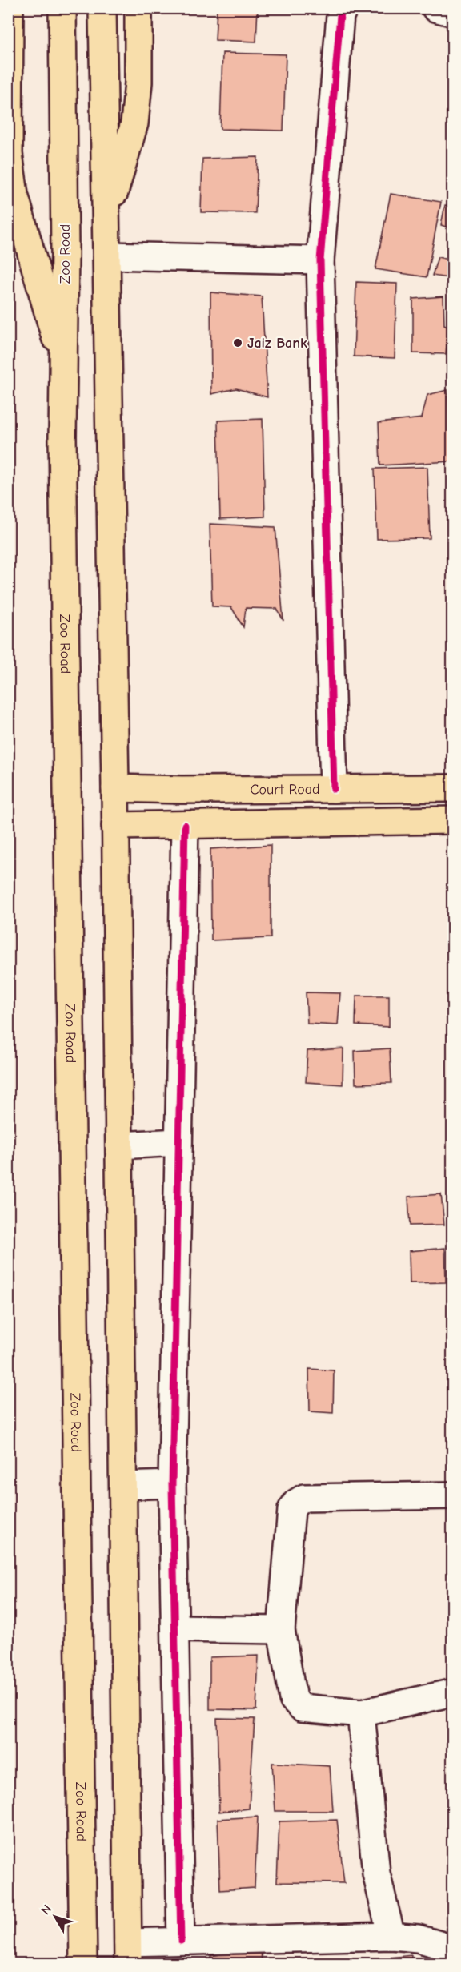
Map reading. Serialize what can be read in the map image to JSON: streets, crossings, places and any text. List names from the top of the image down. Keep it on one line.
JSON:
{"streets":{"main road":["Zoo Road","Court Road"]},"places":["Jaiz Bank"],"north":"top left"}
